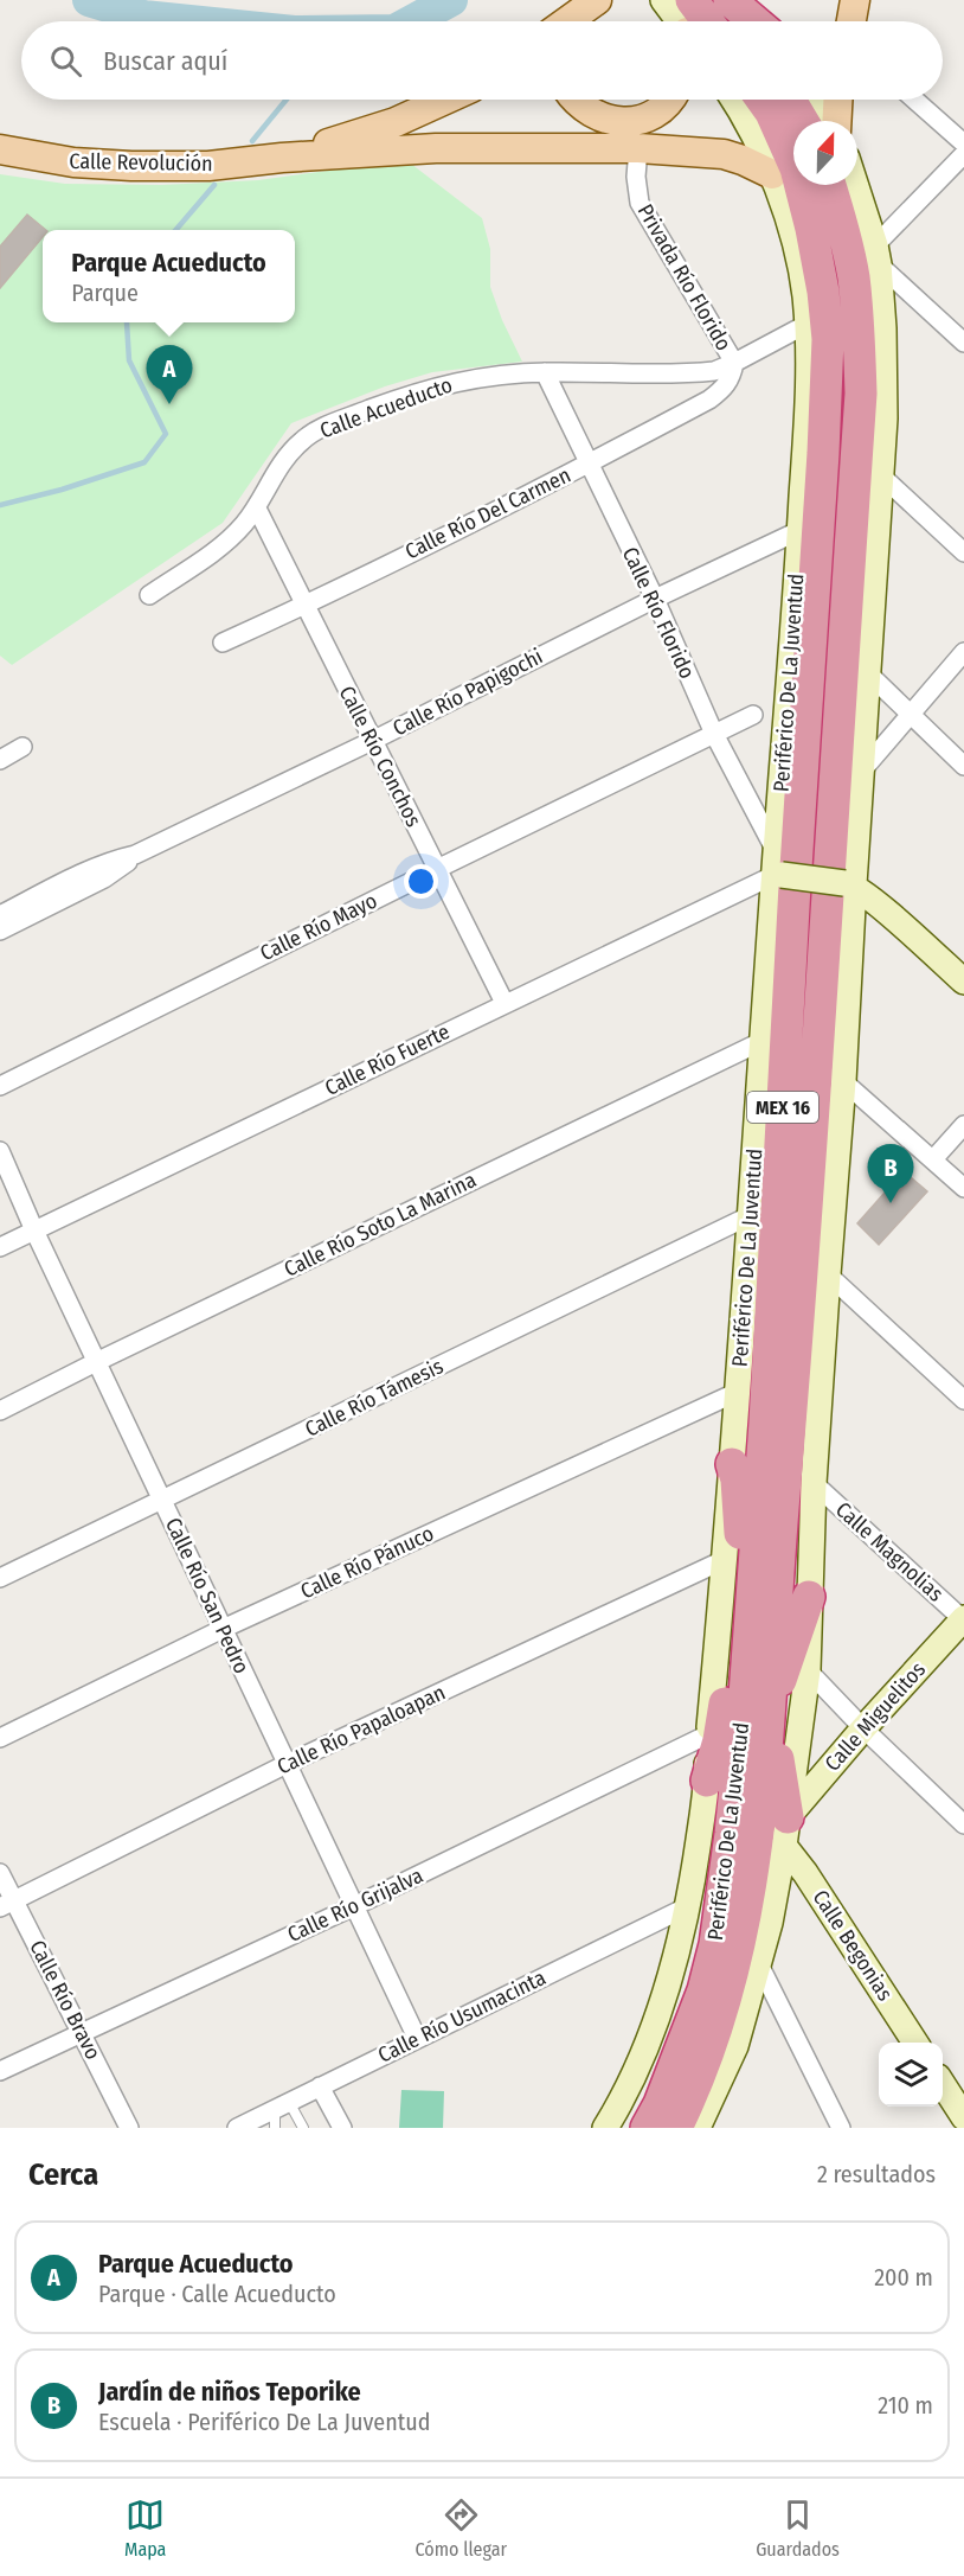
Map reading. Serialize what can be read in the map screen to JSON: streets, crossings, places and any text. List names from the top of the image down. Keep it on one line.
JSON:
{"streets":{"highway":["Periférico De La Juventud","MEX 16"],"main road":["Calle Revolución","Calle Miguelitos","Calle Begonias"],"street":["Privada Río Florido","Calle Acueducto","Calle Río Del Carmen","Calle Río Florido","Calle Río Papigochi","Calle Río Conchos","Calle Río Mayo","Calle Río Fuerte","Calle Río Soto La Marina","Calle Río Támesis","Calle Magnolias","Calle Río Pánuco","Calle Río San Pedro","Calle Río Papaloapan","Calle Río Grijalva","Calle Río Bravo","Calle Río Usumacinta"]},"crossings":[["Privada Río Florido","Calle Acueducto"],["Privada Río Florido","Calle Río Del Carmen"],["Calle Acueducto","Calle Río Del Carmen"],["Calle Acueducto","Calle Río Florido"],["Calle Acueducto","Periférico De La Juventud"],["Calle Acueducto","Calle Río Conchos"],["Calle Río Del Carmen","Calle Río Florido"],["Calle Río Del Carmen","Calle Río Conchos"],["Calle Río Florido","Periférico De La Juventud"],["Calle Río Florido","Calle Río Papigochi"],["Calle Río Florido","Calle Río Mayo"],["Calle Río Florido","Calle Río Fuerte"],["Periférico De La Juventud","Calle Río Papigochi"],["Periférico De La Juventud","Calle Río Fuerte"],["Periférico De La Juventud","Calle Río Soto La Marina"],["Periférico De La Juventud","Calle Río Támesis"],["Periférico De La Juventud","Calle Río Pánuco"],["Periférico De La Juventud","Calle Río Papaloapan"],["Periférico De La Juventud","Calle Río Grijalva"],["Periférico De La Juventud","Calle Río Usumacinta"],["Calle Río Papigochi","Calle Río Conchos"],["Calle Río Conchos","Calle Río Mayo"],["Calle Río Conchos","Calle Río Fuerte"],["Calle Río Fuerte","Calle Río San Pedro"],["Calle Río Soto La Marina","Calle Río San Pedro"],["Calle Río Támesis","Calle Río San Pedro"],["Calle Magnolias","Calle Miguelitos"],["Calle Río Pánuco","Calle Río San Pedro"],["Calle Río San Pedro","Calle Río Papaloapan"],["Calle Río San Pedro","Calle Río Grijalva"],["Calle Río San Pedro","Calle Río Usumacinta"],["Calle Miguelitos","Calle Begonias"],["Calle Río Papaloapan","Calle Río Bravo"],["Calle Río Grijalva","Calle Río Bravo"]],"north":"top","page":{"search":"Buscar aquí","popup":["Parque Acueducto","Parque"],"pins":["A","B"],"heading":["Cerca","2 resultados"],"list":[{"mark":"A","name":"Parque Acueducto","note":"Parque · Calle Acueducto","value":"200 m"},{"mark":"B","name":"Jardín de niños Teporike","note":"Escuela · Periférico De La Juventud","value":"210 m"}],"nav":["Mapa","Cómo llegar","Guardados"]}}
